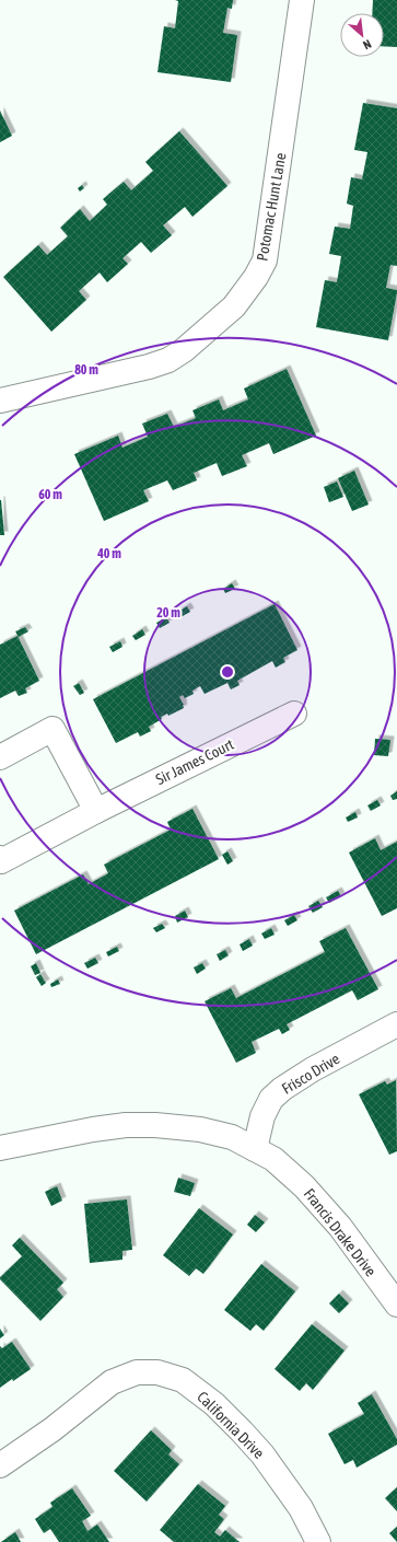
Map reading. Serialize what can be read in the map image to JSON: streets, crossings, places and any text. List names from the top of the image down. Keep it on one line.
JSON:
{"streets":{"street":["Potomac Hunt Lane","Sir James Court","Frisco Drive","Francis Drake Drive","California Drive"]},"crossings":[["Frisco Drive","Francis Drake Drive"]],"north":"bottom right","rings":["80 m","60 m","40 m","20 m"]}
